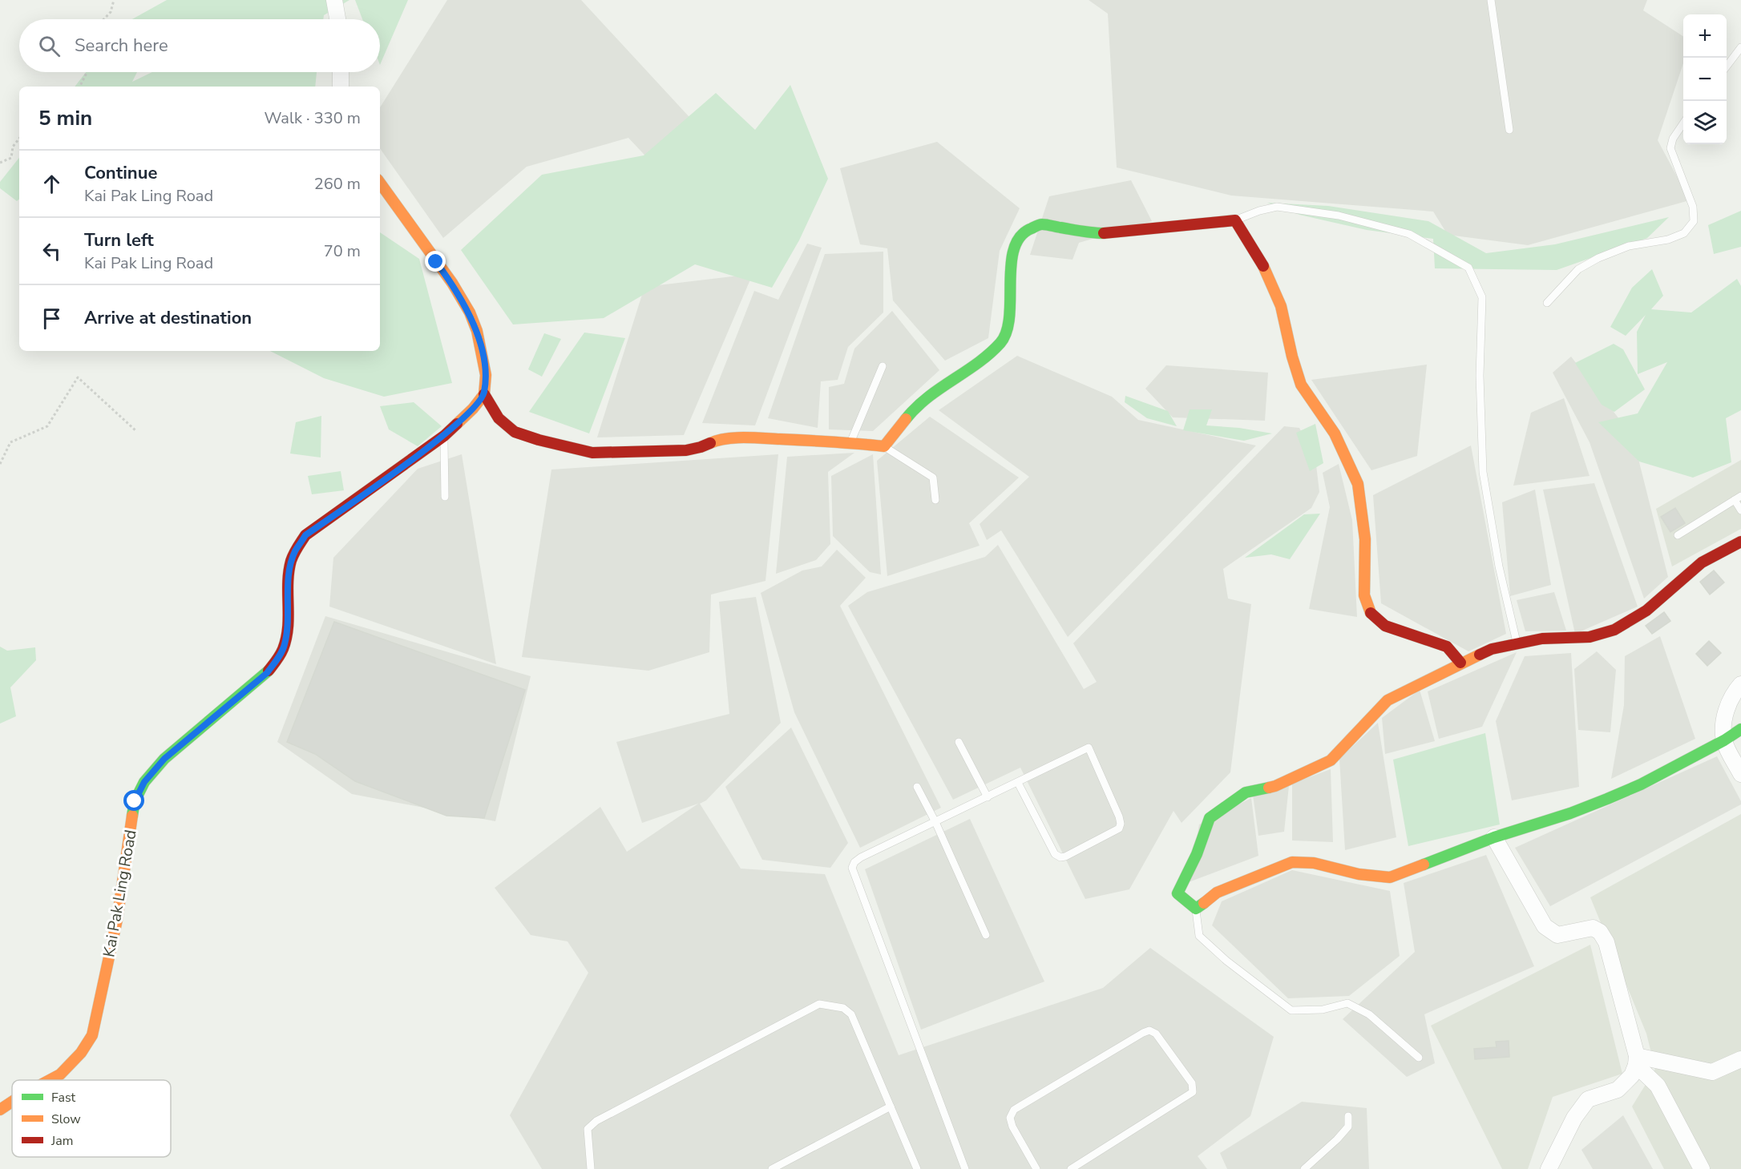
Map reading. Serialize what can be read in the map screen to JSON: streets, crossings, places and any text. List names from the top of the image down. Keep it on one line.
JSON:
{"streets":{"street":["Kai Pak Ling Road"]},"legend":["Fast","Slow","Jam"],"page":{"map_buttons":["+","−"],"search":"Search here","heading":["5 min","Walk · 330 m"],"list":[["Continue","Kai Pak Ling Road","260 m"],["Turn left","Kai Pak Ling Road","70 m"],"Arrive at destination"]}}
